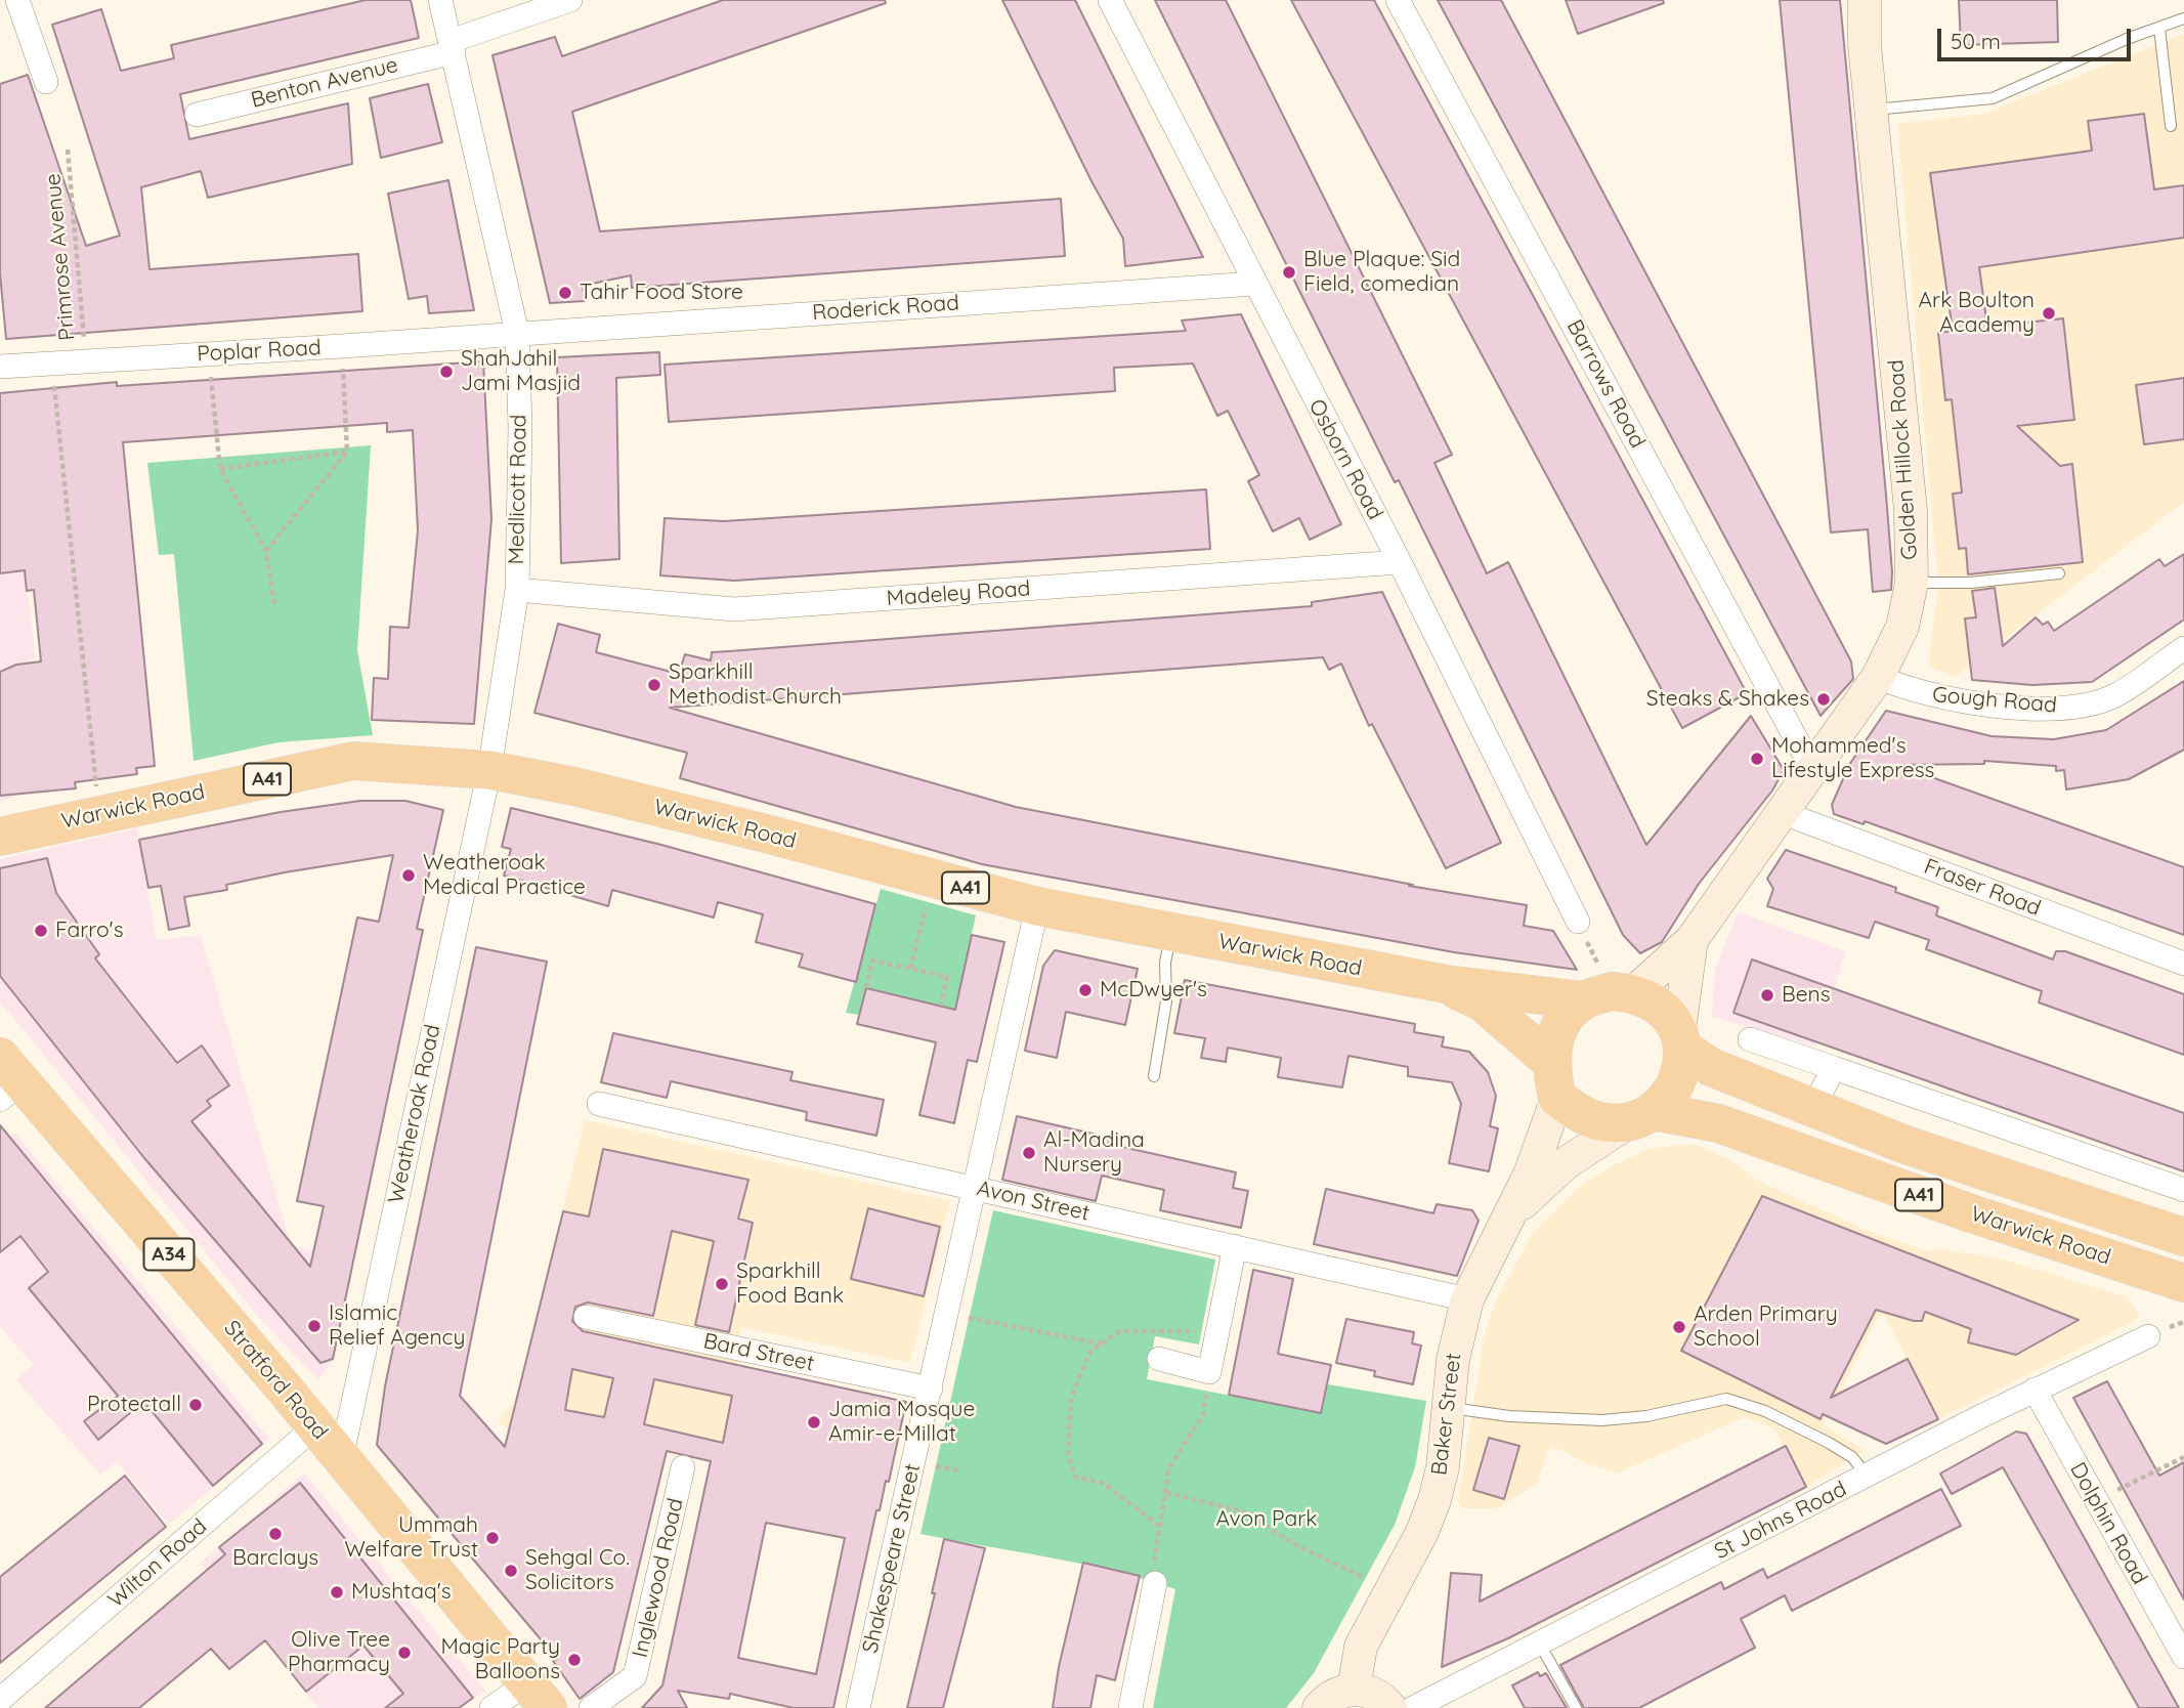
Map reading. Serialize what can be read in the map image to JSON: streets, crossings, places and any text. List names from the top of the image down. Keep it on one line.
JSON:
{"streets":{"highway":["A41","Warwick Road","A34","Stratford Road"],"main road":["Golden Hillock Road","Baker Street"],"street":["Benton Avenue","Roderick Road","Poplar Road","Barrows Road","Osborn Road","Medlicott Road","Madeley Road","Gough Road","Fraser Road","Weatheroak Road","Avon Street","Bard Street","St Johns Road","Dolphin Road","Shakespeare Street","Wilton Road","Inglewood Road"],"path":["Primrose Avenue"]},"crossings":[["Benton Avenue","Medlicott Road"],["Primrose Avenue","Poplar Road"],["Roderick Road","Poplar Road"],["Roderick Road","Osborn Road"],["Roderick Road","Medlicott Road"],["Poplar Road","Medlicott Road"],["Barrows Road","Golden Hillock Road"],["Osborn Road","Madeley Road"],["Golden Hillock Road","Gough Road"],["Golden Hillock Road","Warwick Road"],["Golden Hillock Road","Fraser Road"],["Golden Hillock Road","Baker Street"],["Medlicott Road","Madeley Road"],["Medlicott Road","Warwick Road"],["Medlicott Road","Weatheroak Road"],["Warwick Road","Weatheroak Road"],["Warwick Road","Baker Street"],["Warwick Road","Shakespeare Street"],["Weatheroak Road","Stratford Road"],["Avon Street","Baker Street"],["Avon Street","Shakespeare Street"],["Bard Street","Shakespeare Street"],["Stratford Road","Wilton Road"],["St Johns Road","Dolphin Road"]],"parks":["Avon Park"],"places":["Blue Plaque: Sid Field, comedian","Tahir Food Store","Ark Boulton Academy","ShahJahil Jami Masjid","Sparkhill Methodist Church","Steaks & Shakes","Mohammed's Lifestyle Express","Weatheroak Medical Practice","Farro's","McDwyer's","Bens","Al-Madina Nursery","Sparkhill Food Bank","Islamic Relief Agency","Arden Primary School","Protectall","Jamia Mosque Amir-e-Millat","Barclays","Ummah Welfare Trust","Sehgal Co. Solicitors","Mushtaq's","Olive Tree Pharmacy","Magic Party Balloons"],"scale_bar":"50 m"}
